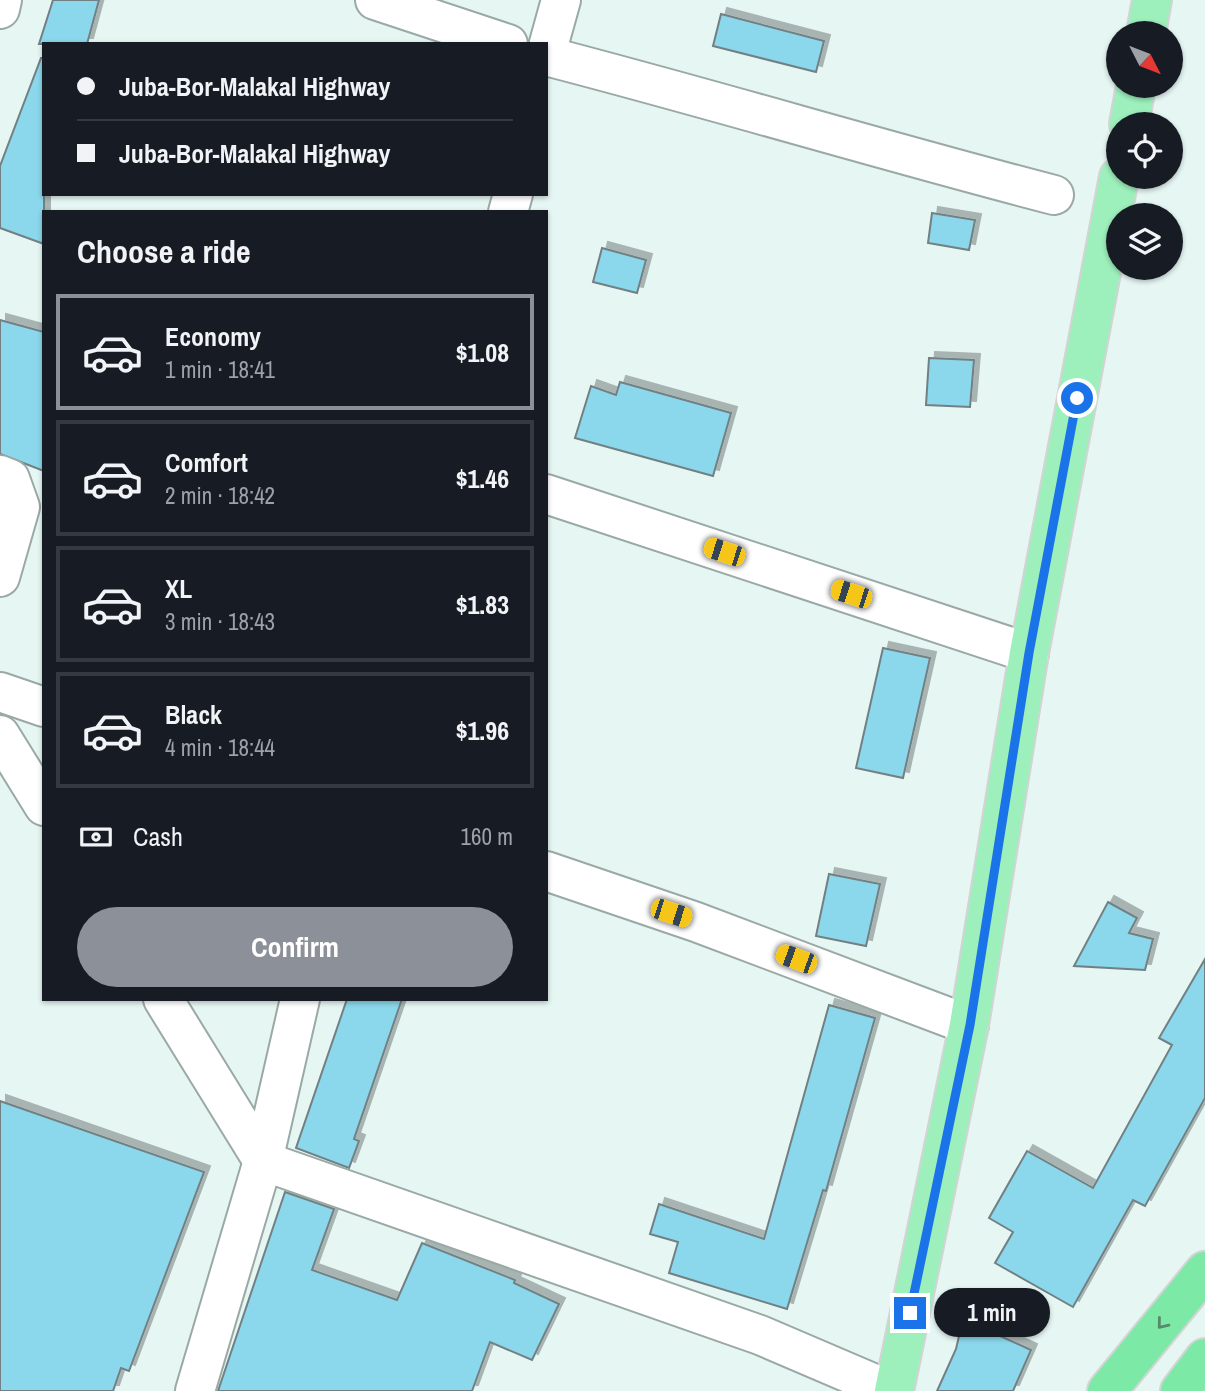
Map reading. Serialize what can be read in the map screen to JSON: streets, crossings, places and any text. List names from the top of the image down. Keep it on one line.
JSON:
{"north":"bottom right","page":{"banner":["Juba-Bor-Malakal Highway","Juba-Bor-Malakal Highway"],"heading":"Choose a ride","list":[{"name":"Economy","note":"1 min · 18:41","value":"$1.08"},{"name":"Comfort","note":"2 min · 18:42","value":"$1.46"},{"name":"XL","note":"3 min · 18:43","value":"$1.83"},{"name":"Black","note":"4 min · 18:44","value":"$1.96"}],"pay":["Cash","160 m"],"buttons":"Confirm","bubble":"1 min"}}
